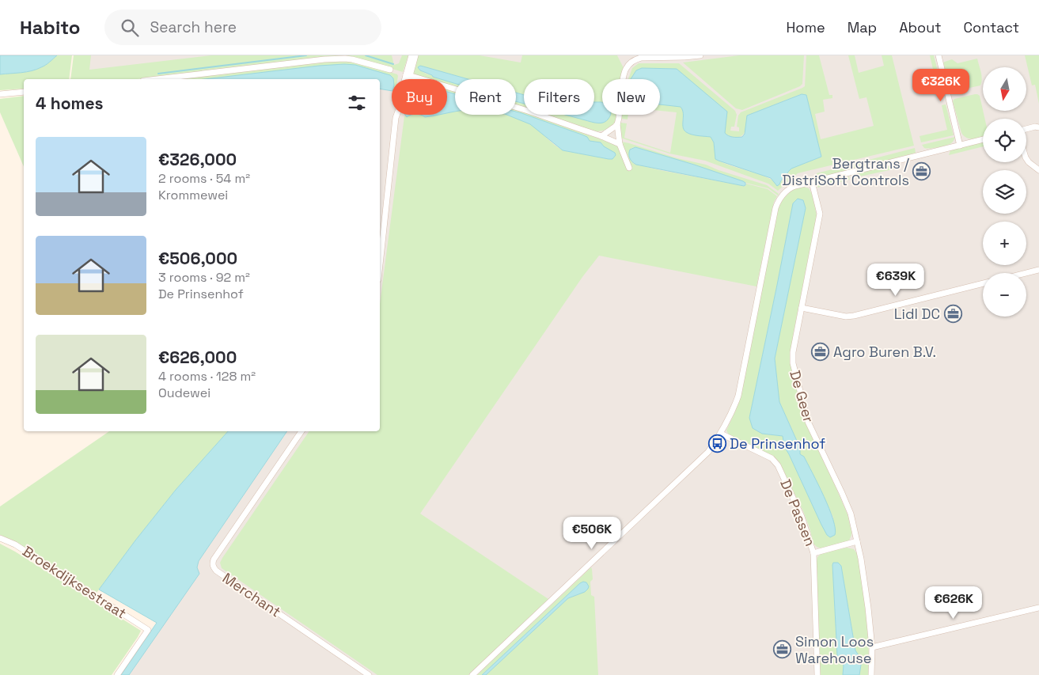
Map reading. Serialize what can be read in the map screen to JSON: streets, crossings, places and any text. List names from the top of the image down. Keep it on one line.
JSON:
{"streets":{"street":["De Geer","De Passen","Broekdijksestraat","Merchant"]},"places":{"office":["Bergtrans / DistriSoft Controls","Lidl DC","Agro Buren B.V.","Simon Loos Warehouse"],"bus stop":["De Prinsenhof"]},"north":"bottom","page":{"header":"Habito","search":"Search here","nav":["Home","Map","About","Contact"],"map_buttons":["+","−"],"price":["€326K","€639K","€506K","€626K"],"chip":["Buy","Rent","Filters","New"],"heading":"4 homes","list":[{"name":"€326,000","note":"2 rooms · 54 m² · Krommewei"},{"name":"€506,000","note":"3 rooms · 92 m² · De Prinsenhof"},{"name":"€626,000","note":"4 rooms · 128 m² · Oudewei"}]}}
